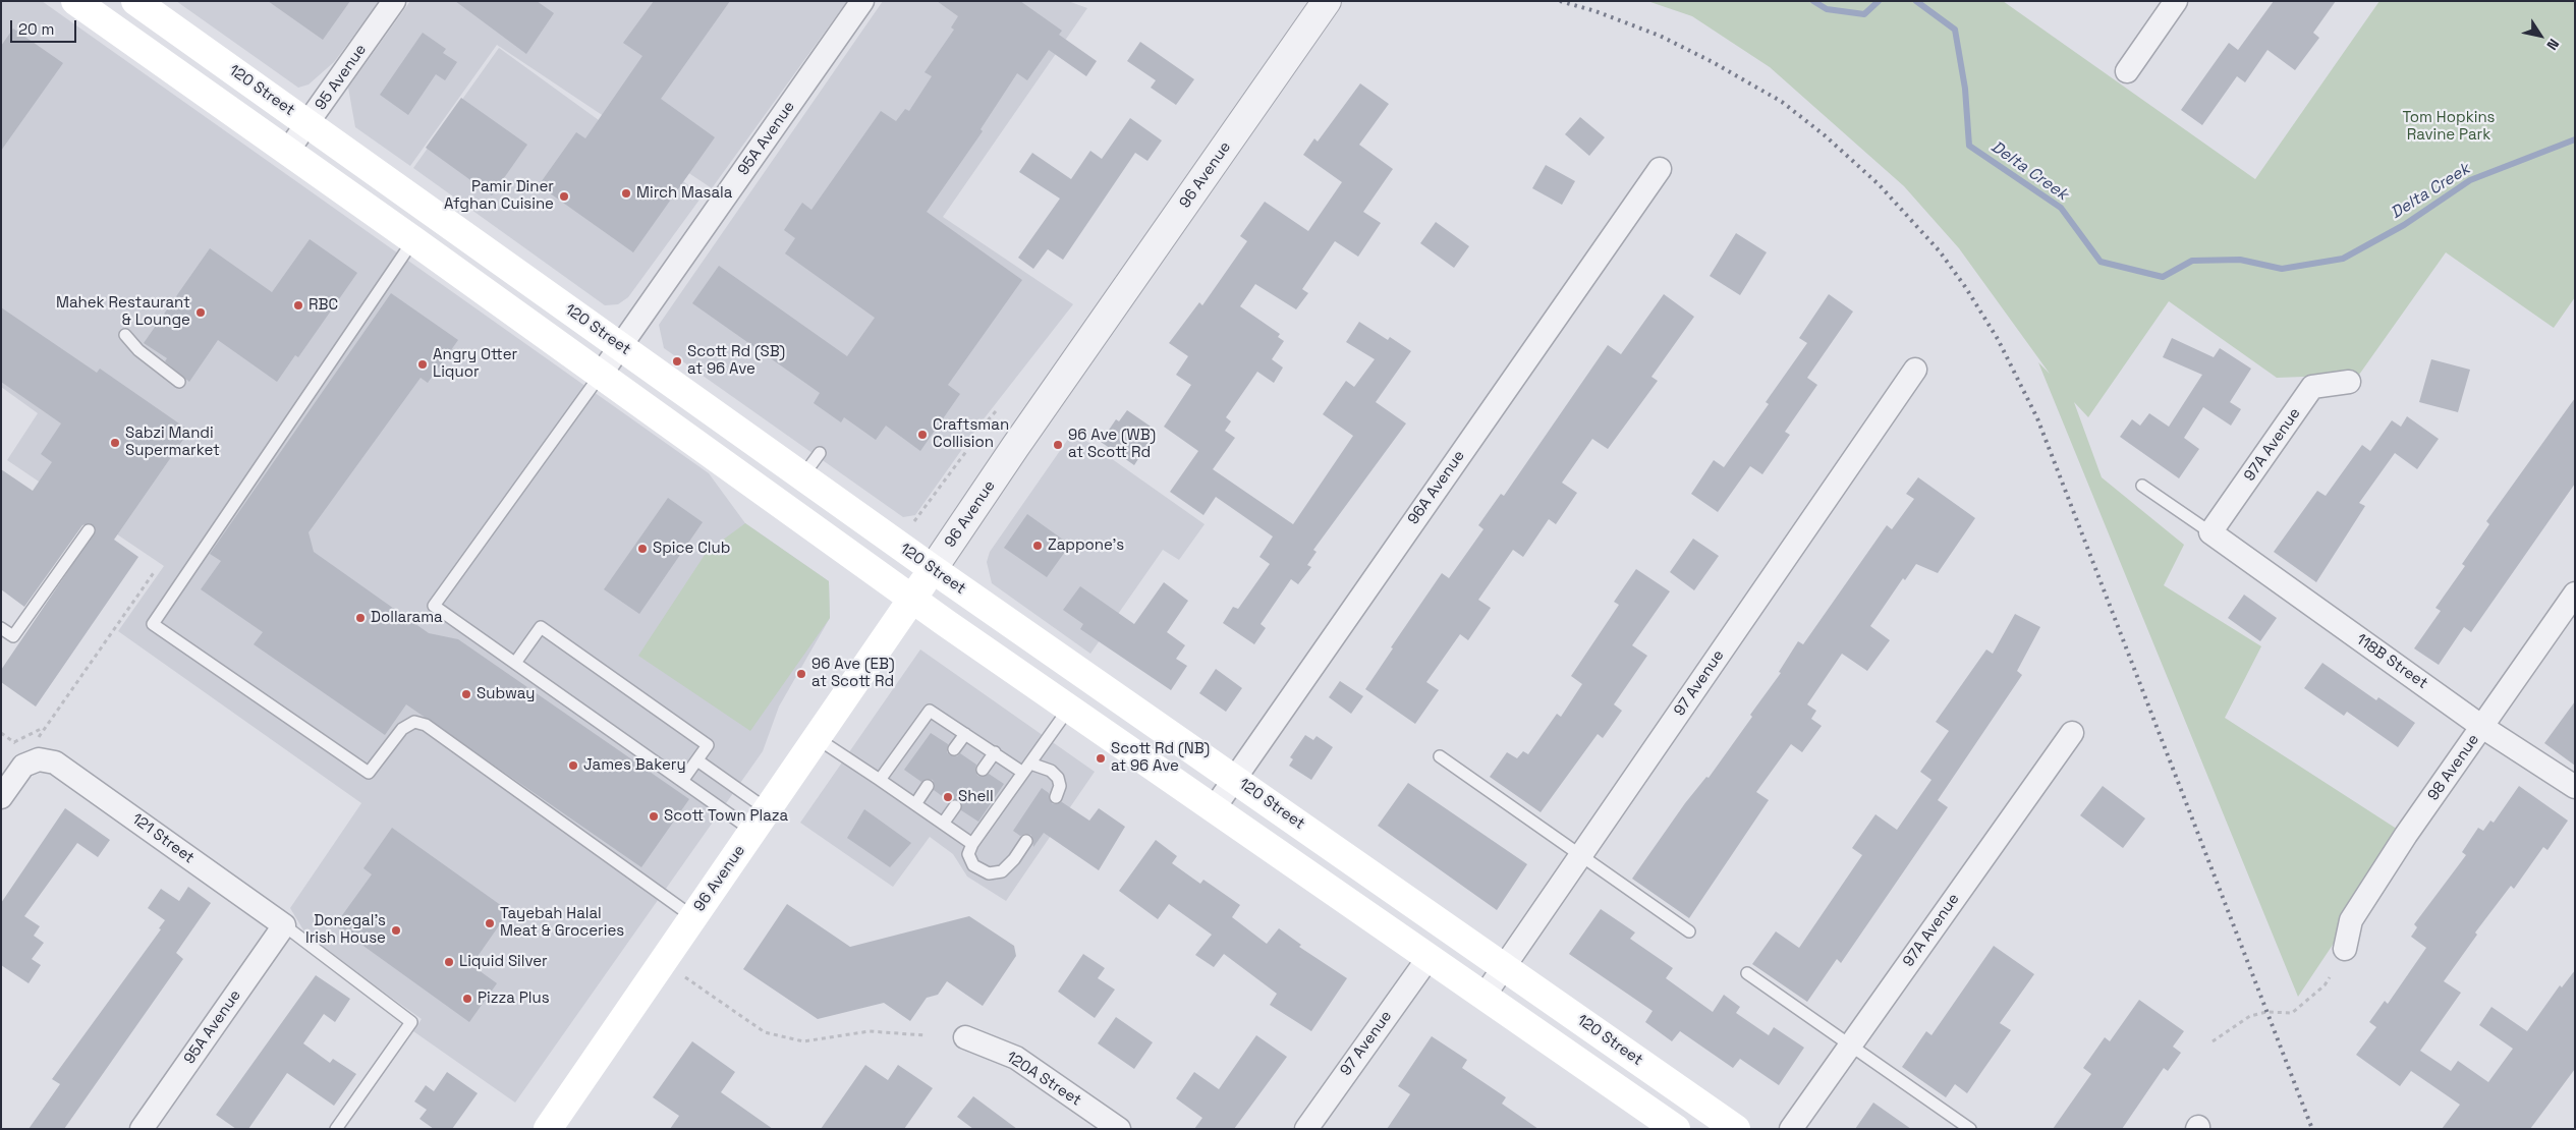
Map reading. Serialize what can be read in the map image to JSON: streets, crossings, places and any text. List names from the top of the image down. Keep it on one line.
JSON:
{"streets":{"main road":["120 Street","96 Avenue"],"street":["95 Avenue","95A Avenue","97A Avenue","96A Avenue","118B Street","97 Avenue","98 Avenue","121 Street","120A Street"]},"crossings":[["95 Avenue","120 Street"],["120 Street","95A Avenue"],["120 Street","96 Avenue"],["120 Street","96A Avenue"],["120 Street","97 Avenue"],["95A Avenue","121 Street"],["97A Avenue","118B Street"],["118B Street","98 Avenue"]],"water":["Delta Creek"],"parks":["Tom Hopkins Ravine Park"],"places":["Mirch Masala","Pamir Diner Afghan Cuisine","RBC","Mahek Restaurant & Lounge","Scott Rd (SB) at 96 Ave","Angry Otter Liquor","Craftsman Collision","Sabzi Mandi Supermarket","96 Ave (WB) at Scott Rd","Zappone's","Spice Club","Dollarama","96 Ave (EB) at Scott Rd","Subway","Scott Rd (NB) at 96 Ave","James Bakery","Shell","Scott Town Plaza","Tayebah Halal Meat & Groceries","Donegal's Irish House","Liquid Silver","Pizza Plus"],"scale_bar":"20 m","north":"bottom right"}
